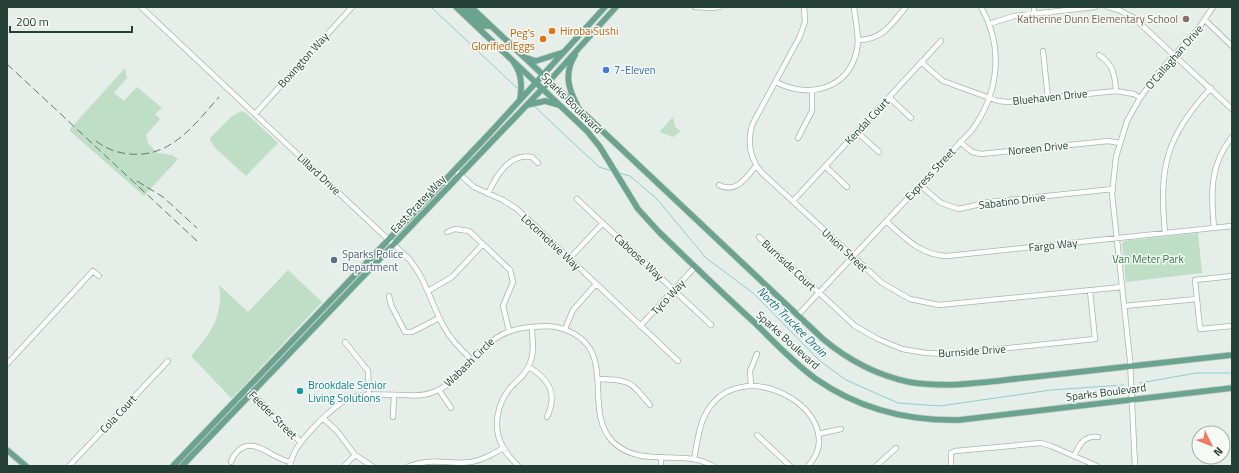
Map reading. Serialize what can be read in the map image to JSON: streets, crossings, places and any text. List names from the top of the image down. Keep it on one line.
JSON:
{"streets":{"main road":["Sparks Boulevard","East Prater Way"],"street":["O'Callaghan Drive","Boxington Way","Bluehaven Drive","Kendal Court","Noreen Drive","Lillard Drive","Express Street","Sabatino Drive","Locomotive Way","Fargo Way","Union Street","Caboose Way","Burnside Court","Tyco Way","Burnside Drive","Wabash Circle","Cola Court","Feeder Street"]},"crossings":[["O'Callaghan Drive","Bluehaven Drive"],["O'Callaghan Drive","Sparks Boulevard"],["O'Callaghan Drive","Noreen Drive"],["O'Callaghan Drive","Sabatino Drive"],["O'Callaghan Drive","Fargo Way"],["O'Callaghan Drive","Union Street"],["Boxington Way","Lillard Drive"],["Bluehaven Drive","Kendal Court"],["Bluehaven Drive","Express Street"],["Sparks Boulevard","Express Street"],["Sparks Boulevard","East Prater Way"],["Sparks Boulevard","Tyco Way"],["Kendal Court","Union Street"],["Noreen Drive","Express Street"],["Lillard Drive","East Prater Way"],["Lillard Drive","Wabash Circle"],["Express Street","Sabatino Drive"],["Express Street","Fargo Way"],["Express Street","Union Street"],["Express Street","Burnside Court"],["Express Street","Burnside Drive"],["East Prater Way","Locomotive Way"],["East Prater Way","Feeder Street"],["Locomotive Way","Tyco Way"],["Union Street","Burnside Drive"],["Caboose Way","Tyco Way"],["Burnside Court","Burnside Drive"],["Wabash Circle","Feeder Street"]],"water":["North Truckee Drain"],"parks":["Van Meter Park"],"places":["Katherine Dunn Elementary School","Hiroba Sushi","Peg's Glorified Eggs","7-Eleven","Sparks Police Department","Brookdale Senior Living Solutions"],"scale_bar":"200 m","north":"bottom right"}
